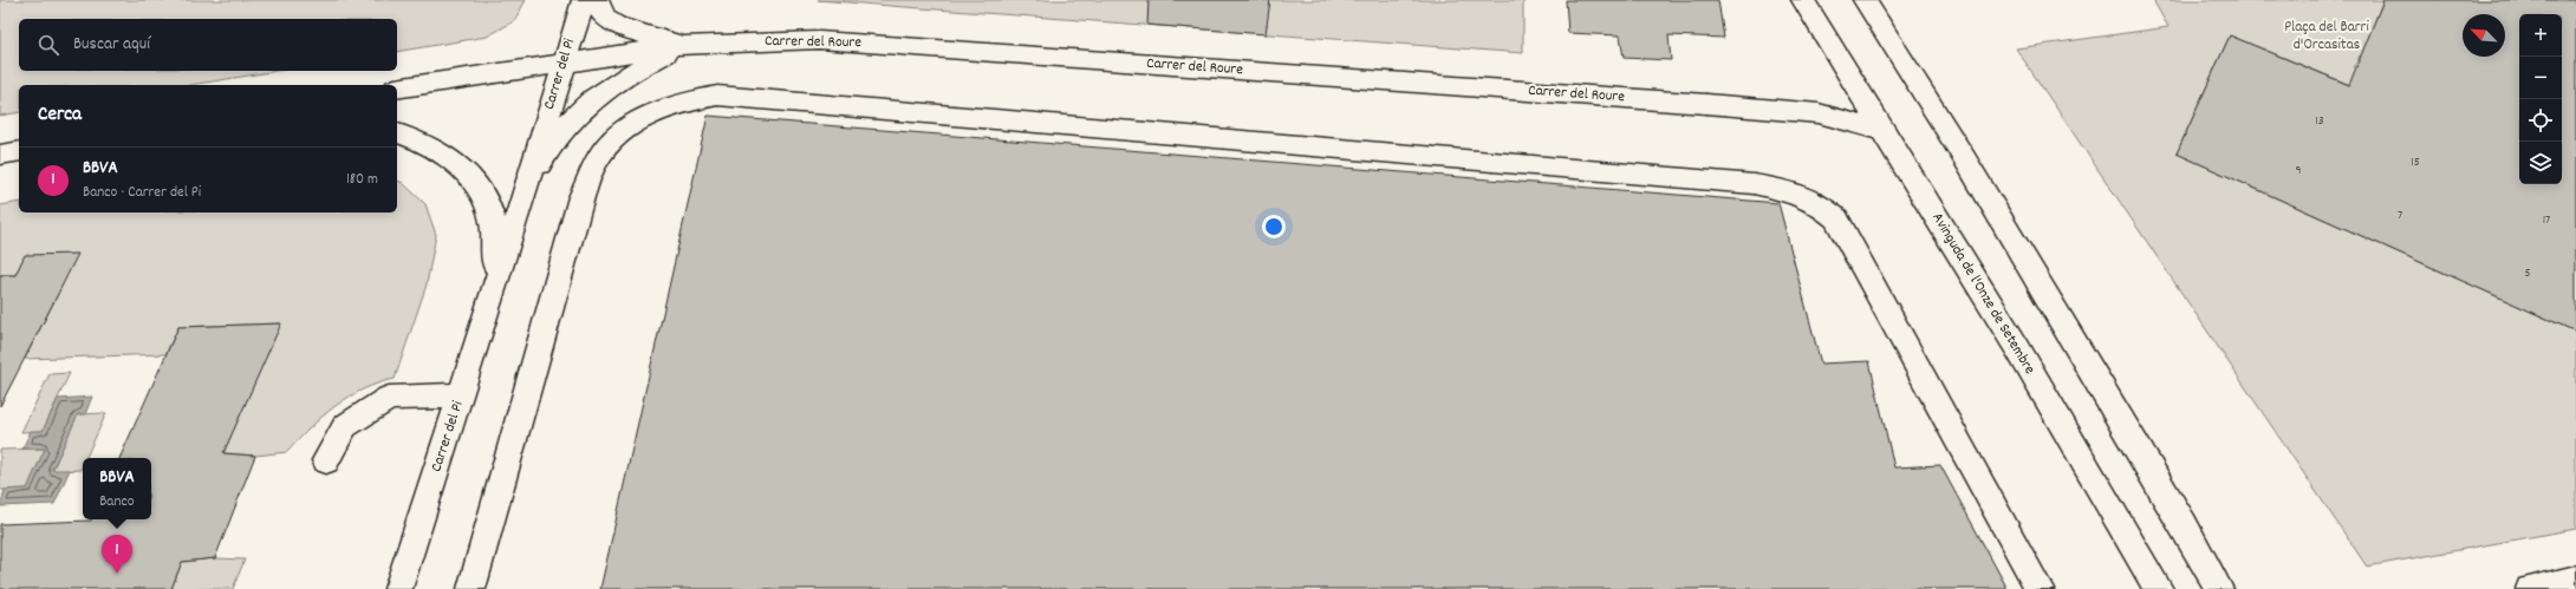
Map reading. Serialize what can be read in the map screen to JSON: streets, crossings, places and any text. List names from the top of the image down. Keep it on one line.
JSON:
{"streets":{"street":["Carrer del Roure","Carrer del Pi","Avinguda de l'Onze de Setembre"]},"crossings":[["Carrer del Roure","Carrer del Pi"],["Carrer del Roure","Avinguda de l'Onze de Setembre"]],"parks":["Plaça del Barri d'Orcasitas"],"house_numbers":["13","15","9","7","17","5"],"north":"top left","page":{"map_buttons":["+","−"],"search":"Buscar aquí","heading":"Cerca","list":[{"mark":"1","name":"BBVA","note":"Banco · Carrer del Pi","value":"180 m"}],"popup":["BBVA","Banco"],"pins":"1"}}
